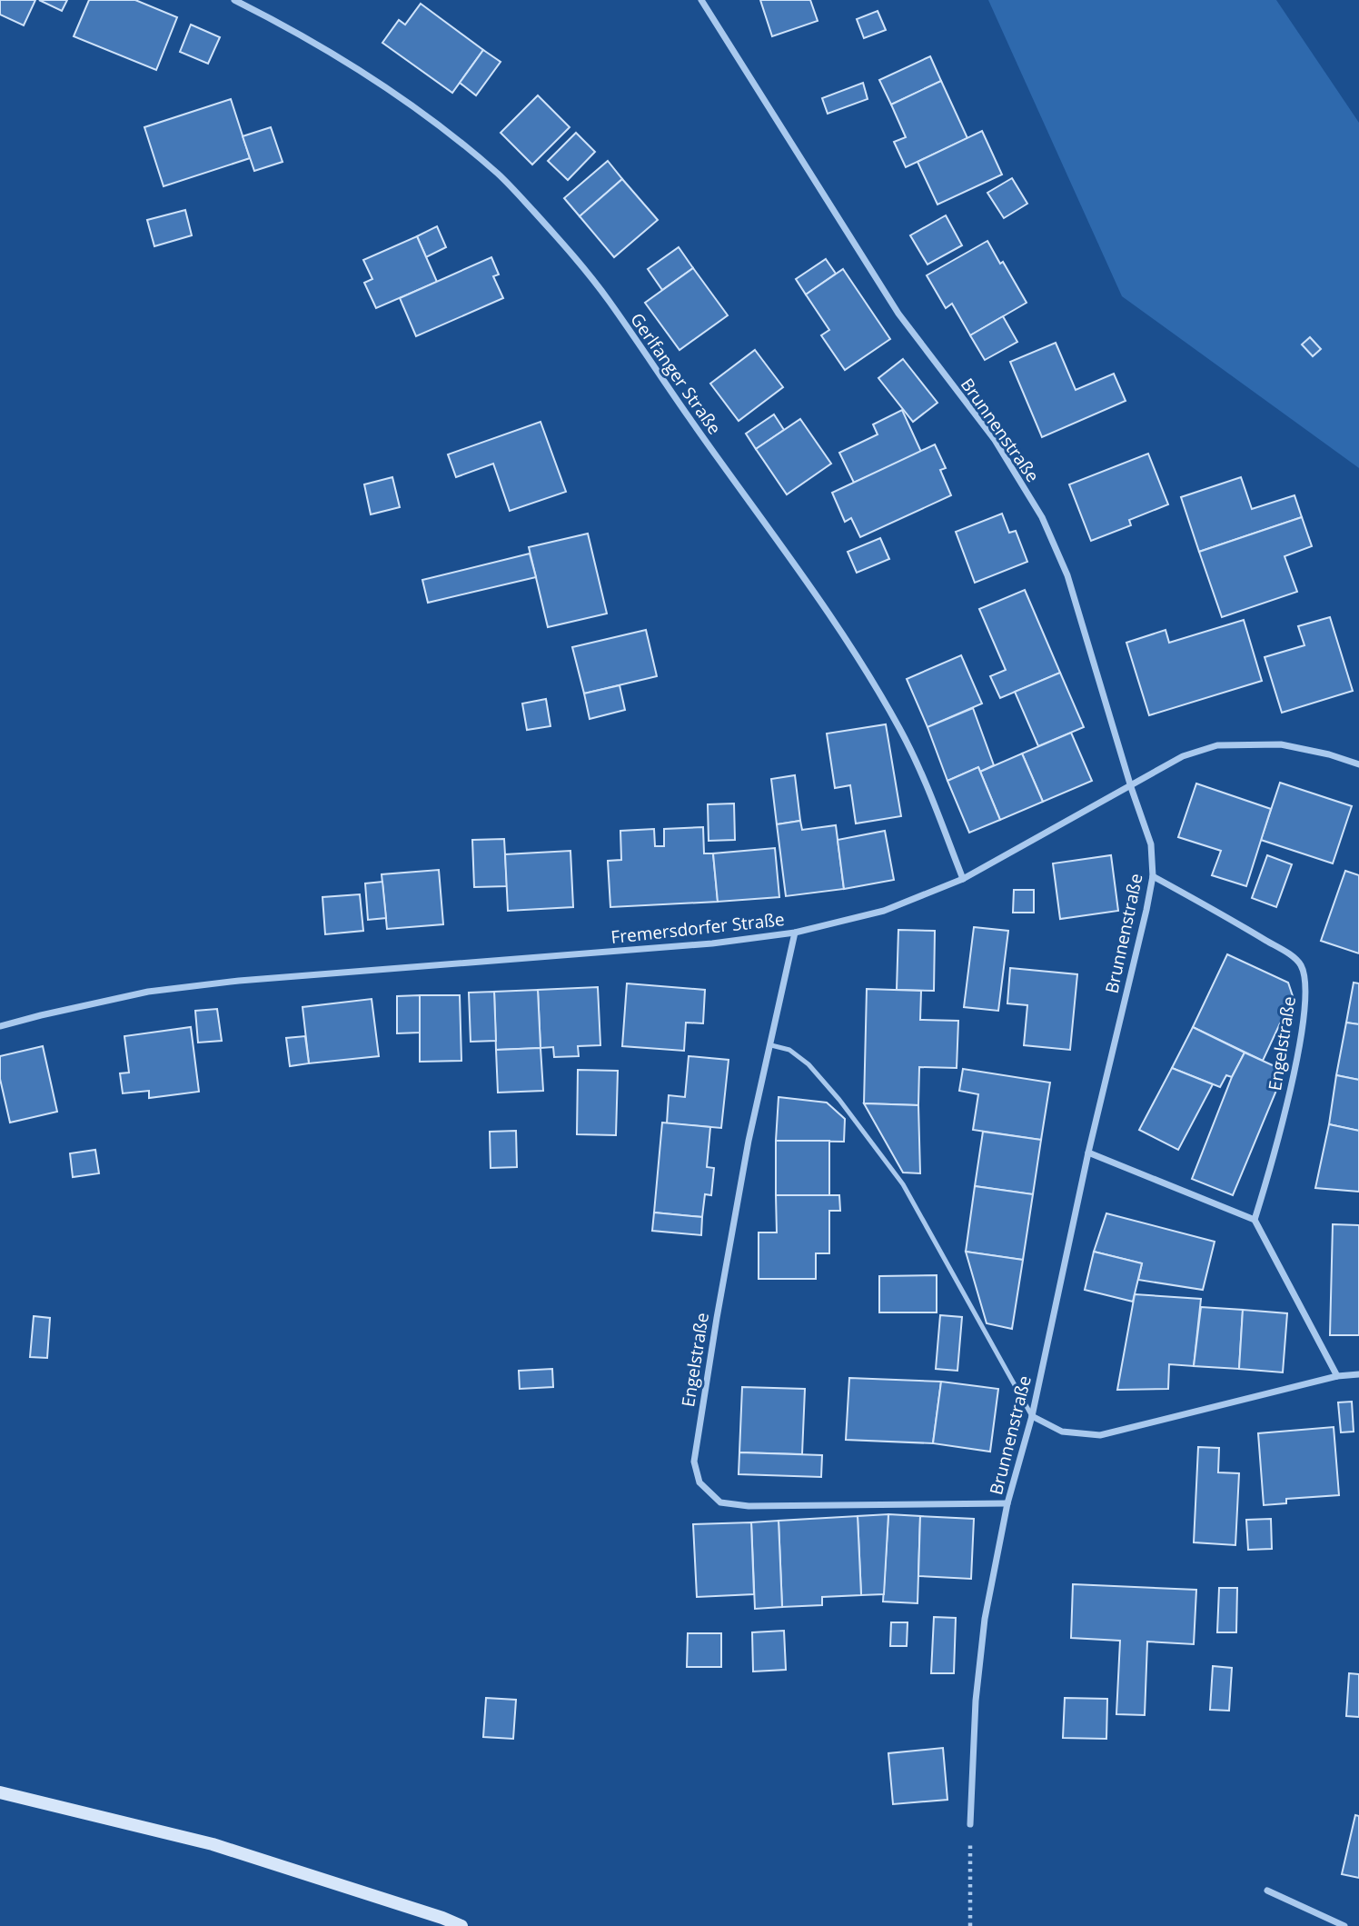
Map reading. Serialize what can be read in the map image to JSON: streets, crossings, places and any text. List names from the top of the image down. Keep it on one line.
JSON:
{"streets":{"street":["Gerlfanger Straße","Brunnenstraße","Fremersdorfer Straße","Engelstraße"]},"crossings":[["Gerlfanger Straße","Fremersdorfer Straße"],["Brunnenstraße","Fremersdorfer Straße"],["Brunnenstraße","Engelstraße"],["Fremersdorfer Straße","Engelstraße"]]}
